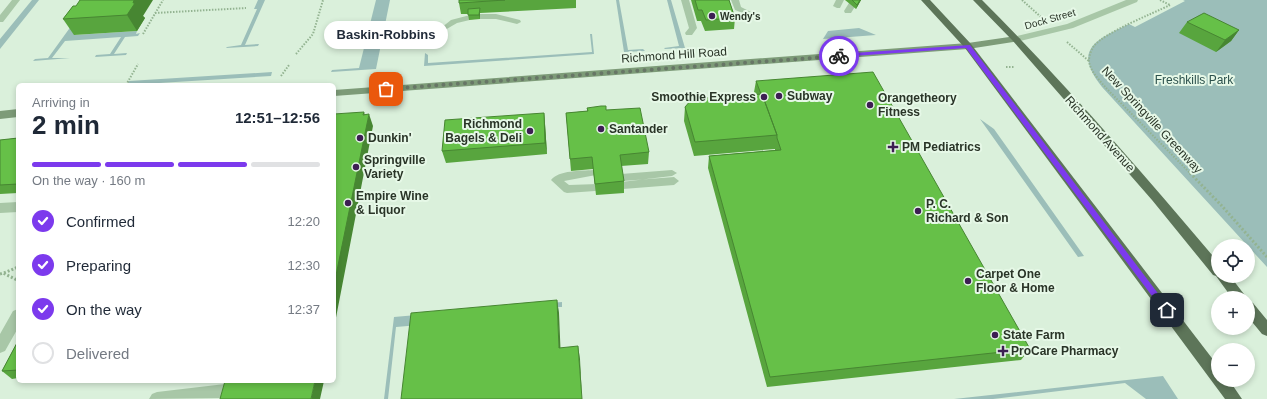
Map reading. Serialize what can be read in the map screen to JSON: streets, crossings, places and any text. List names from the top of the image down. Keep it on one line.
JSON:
{"streets":{"main road":["Richmond Avenue"],"street":["Dock Street","Richmond Hill Road"],"path":["New Springville Greenway"]},"crossings":[["Dock Street","Richmond Hill Road"],["Dock Street","Richmond Avenue"],["Richmond Hill Road","Richmond Avenue"]],"parks":["Freshkills Park"],"places":{"other":["Wendy's","Baskin-Robbins","Subway","Smoothie Express","Orangetheory Fitness","Santander","Richmond Bagels & Deli","Dunkin'","Springville Variety","Empire Wine & Liquor","P. C. Richard & Son","Carpet One Floor & Home","State Farm"],"health":["PM Pediatrics","ProCare Pharmacy"]},"page":{"bubble":"Baskin-Robbins","heading":["2 min","Arriving in","12:51–12:56"],"bar":"On the way · 160 m","list":[["Confirmed","12:20"],["Preparing","12:30"],["On the way","12:37"],"Delivered"],"map_buttons":["+","−"]}}
